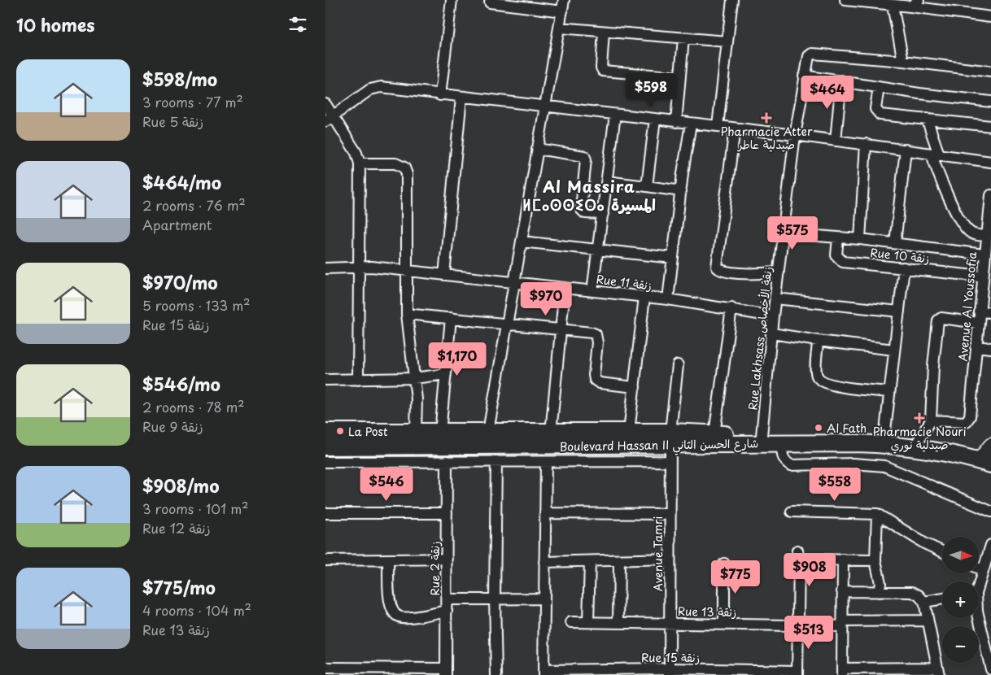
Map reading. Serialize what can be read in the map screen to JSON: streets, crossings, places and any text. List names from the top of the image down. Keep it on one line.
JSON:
{"streets":{"main road":["Boulevard Hassan II شارع الحسن الثاني"],"street":["Rue 10 زنقة","Rue 11 زنقة","Avenue Al Youssofia","Rue Lakhsass زنقة الأخصاص","Avenue Tamri","Rue 2 زنقة","Rue 13 زنقة","Rue 15 زنقة"]},"crossings":[["Rue 10 زنقة","Avenue Al Youssofia"],["Rue 10 زنقة","Rue Lakhsass زنقة الأخصاص"],["Rue 11 زنقة","Rue Lakhsass زنقة الأخصاص"],["Rue Lakhsass زنقة الأخصاص","Boulevard Hassan II شارع الحسن الثاني"],["Boulevard Hassan II شارع الحسن الثاني","Avenue Tamri"],["Avenue Tamri","Rue 13 زنقة"],["Avenue Tamri","Rue 15 زنقة"]],"districts":["Al Massira ⵍⵎⴰⵙⵙⵉⵔⴰ المسيرة"],"places":{"health":["Pharmacie Atter صيدلية عاطر","Pharmacie Nouri صيدلية نوري"],"other":["Al Fath","La Post"]},"north":"right","page":{"heading":"10 homes","list":[{"name":"$598/mo","note":"3 rooms · 77 m² · Rue 5 زنقة"},{"name":"$464/mo","note":"2 rooms · 76 m² · Apartment"},{"name":"$970/mo","note":"5 rooms · 133 m² · Rue 15 زنقة"},{"name":"$546/mo","note":"2 rooms · 78 m² · Rue 9 زنقة"},{"name":"$908/mo","note":"3 rooms · 101 m² · Rue 12 زنقة"},{"name":"$775/mo","note":"4 rooms · 104 m² · Rue 13 زنقة"}],"price":["$598","$464","$575","$970","$1,170","$546","$558","$908","$775","$513"],"map_buttons":["+","−"]}}
